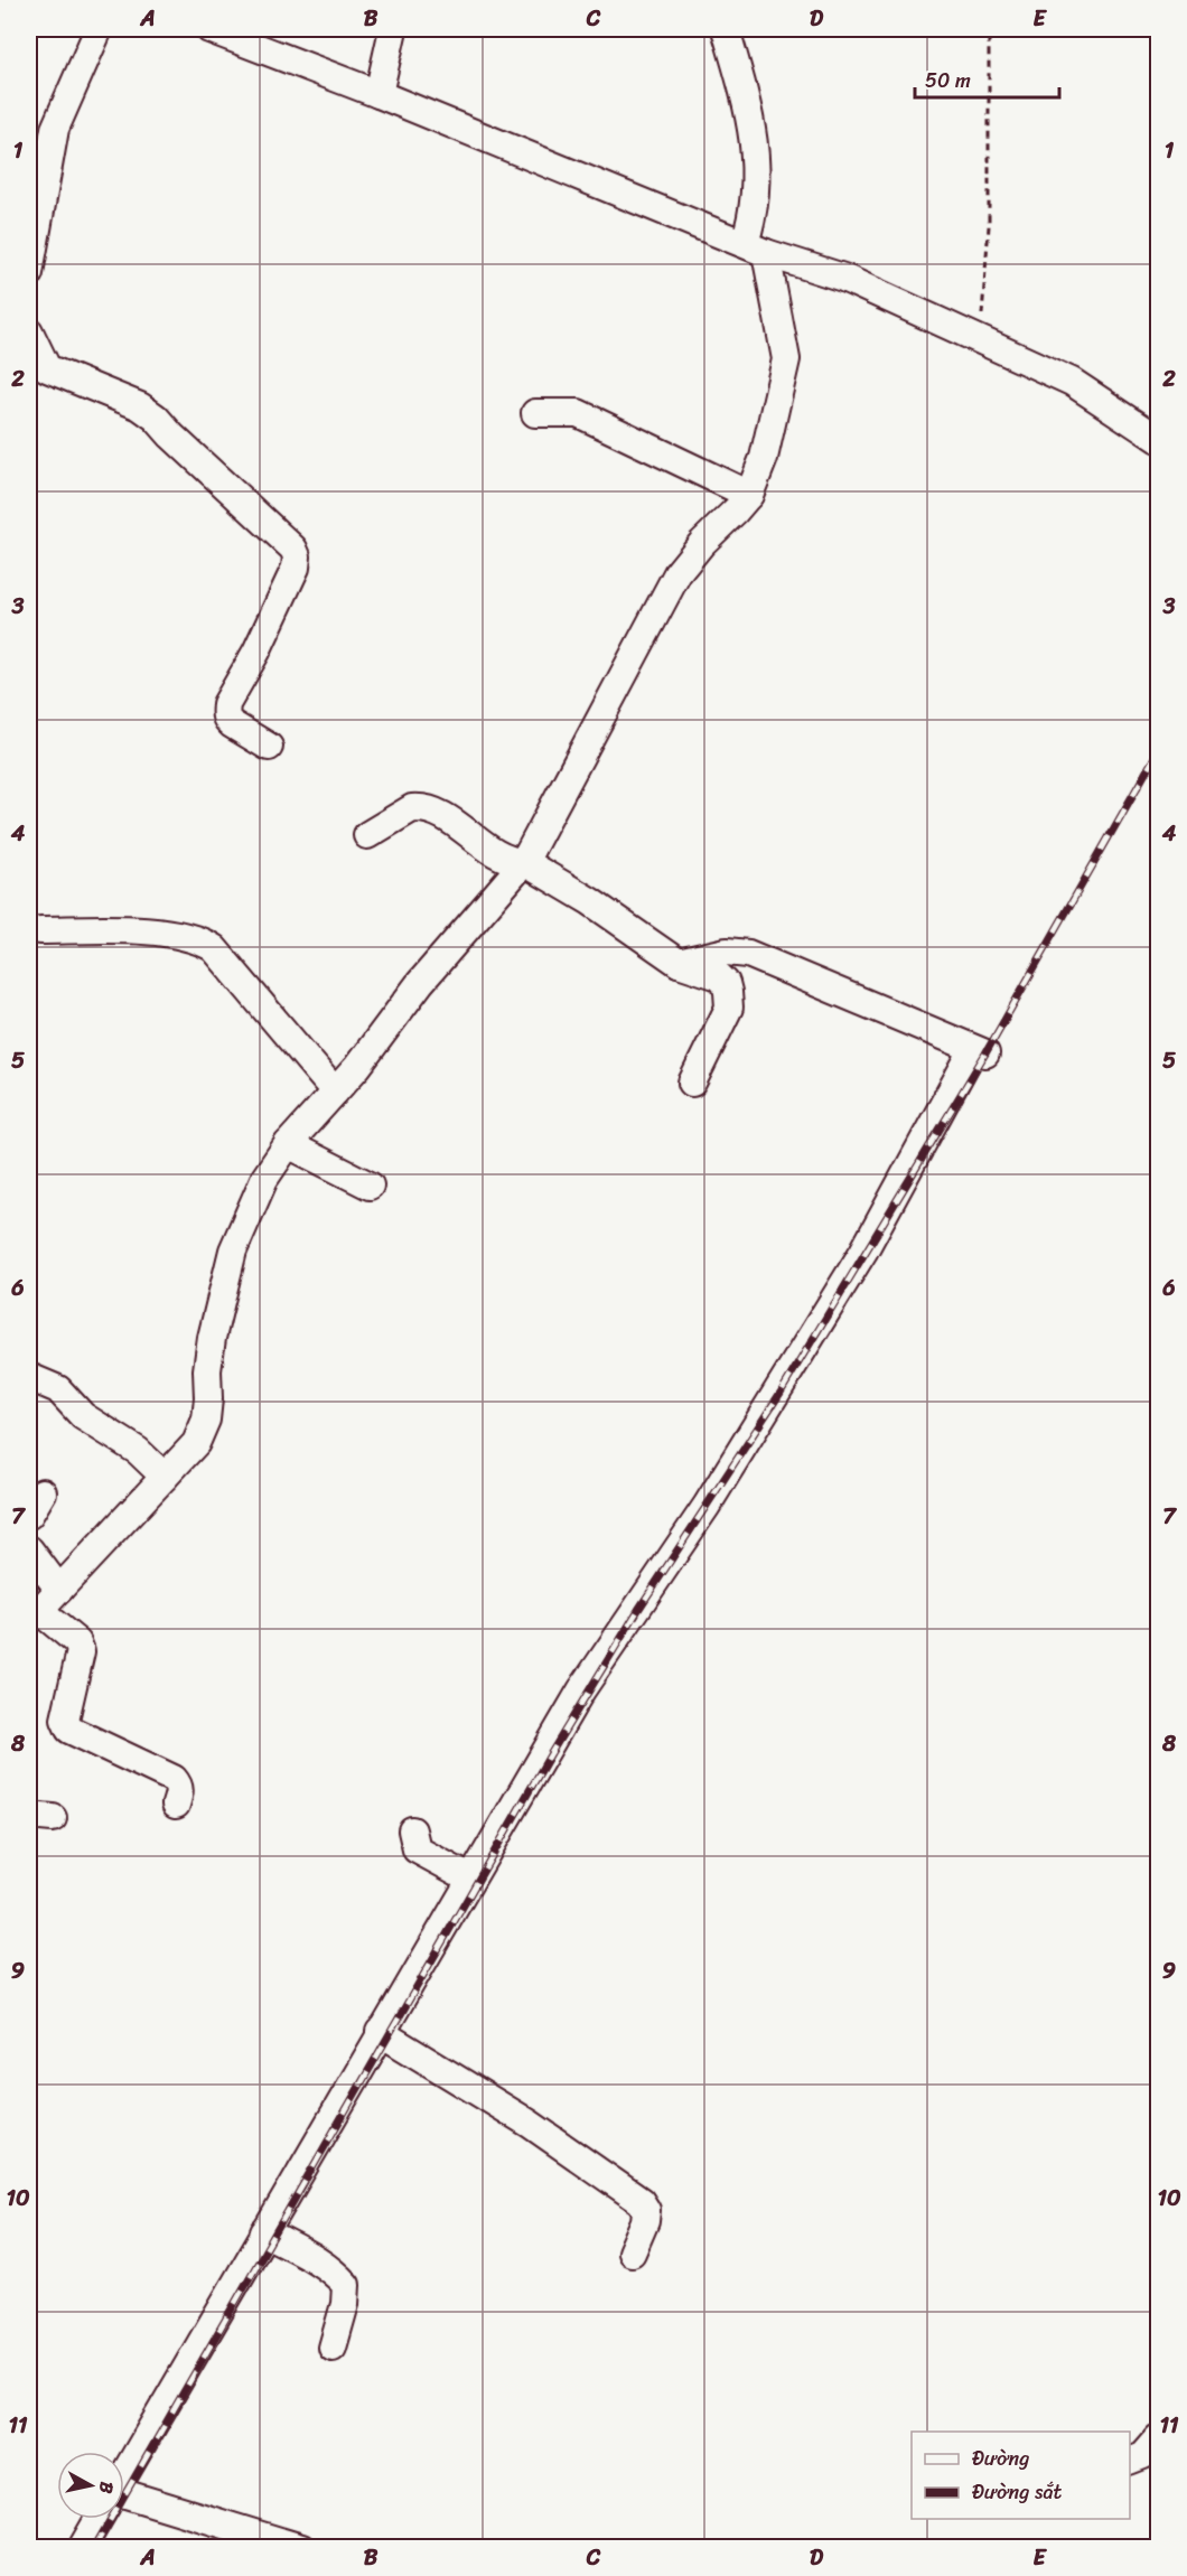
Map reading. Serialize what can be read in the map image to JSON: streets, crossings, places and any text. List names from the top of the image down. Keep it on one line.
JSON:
{"legend":["Đường","Đường sắt"],"scale_bar":"50 m","north":"right","grid":{"columns":["A","B","C","D","E"],"rows":["1","2","3","4","5","6","7","8","9","10","11"]}}
